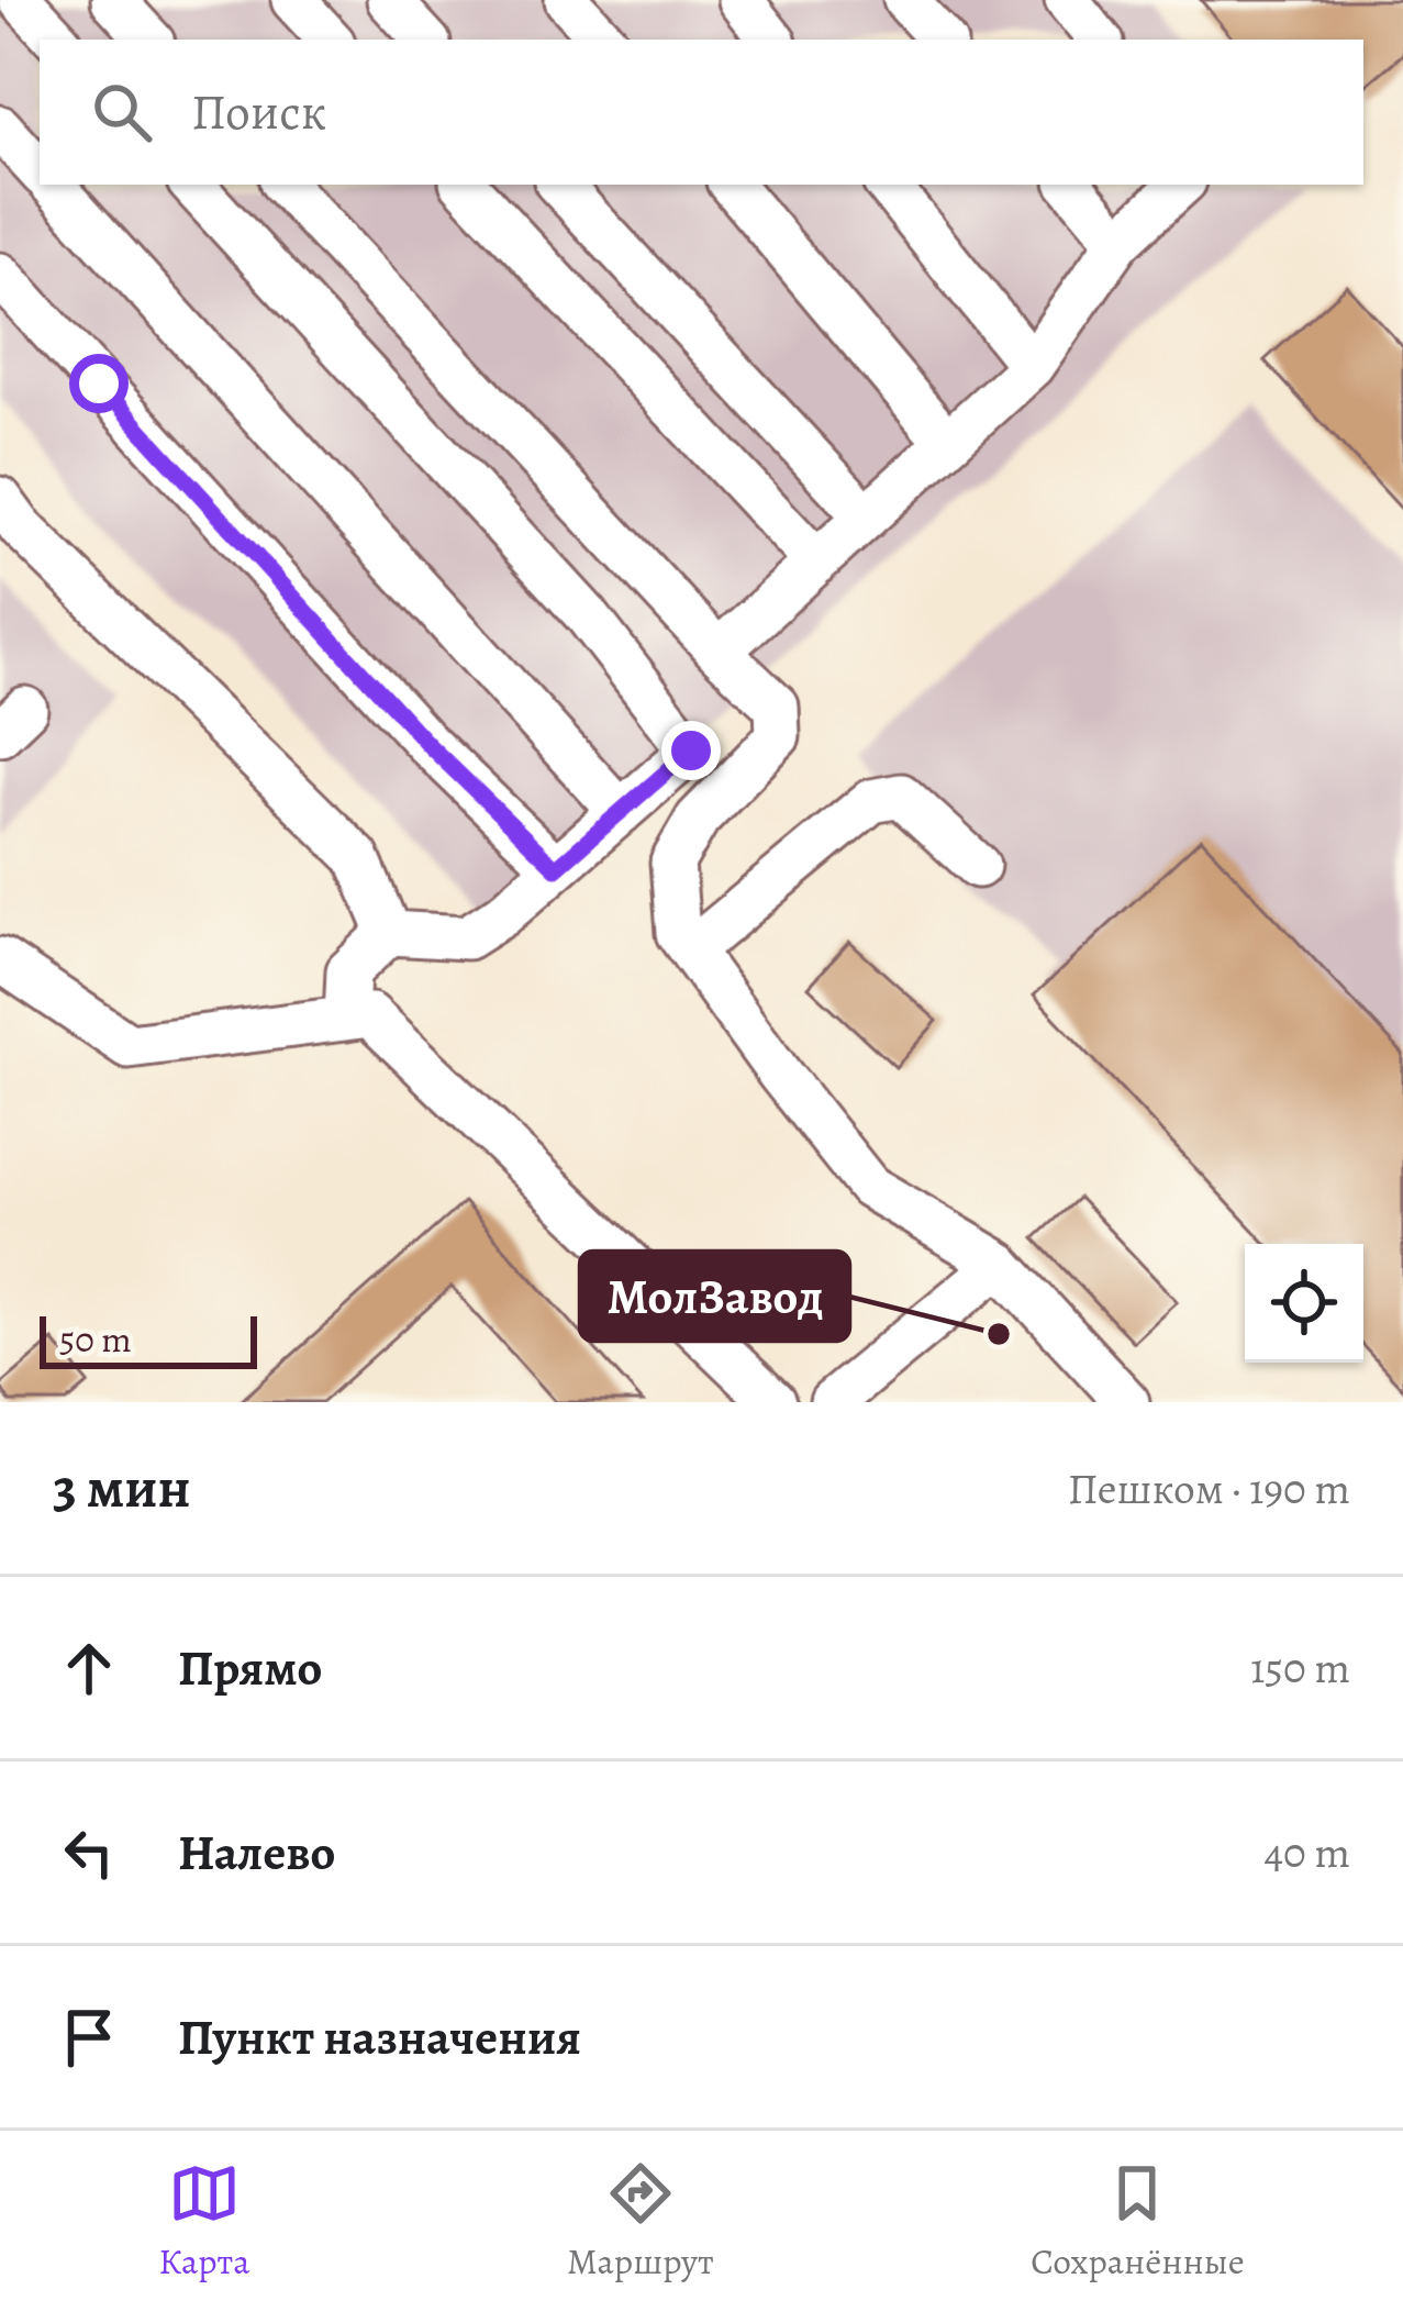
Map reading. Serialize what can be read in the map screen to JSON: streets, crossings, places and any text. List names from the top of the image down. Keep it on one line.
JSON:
{"places":["МолЗавод"],"scale_bar":"50 m","page":{"search":"Поиск","scale":"50 m","heading":["3 мин","Пешком · 190 m"],"list":[["Прямо","150 m"],["Налево","40 m"],"Пункт назначения"],"nav":["Карта","Маршрут","Сохранённые"]}}
